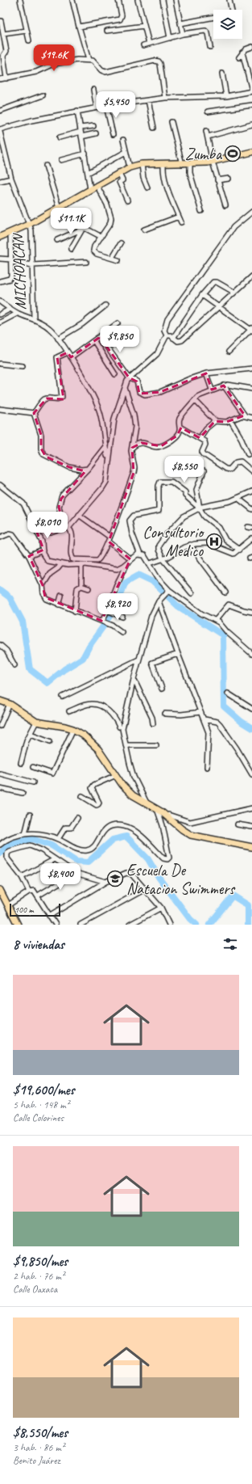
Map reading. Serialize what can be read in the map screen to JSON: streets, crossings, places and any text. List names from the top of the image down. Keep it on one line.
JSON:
{"streets":{"street":["MICHOACAN"]},"places":{"sports":["Zumba"],"hospital":["Consultorio Medico"],"school or university":["Escuela De Natacion Swimmers"]},"scale_bar":"100 m","page":{"price":["$19.6K","$5,450","$11.1K","$9,850","$8,550","$8,010","$8,920","$8,400"],"scale":"100 m","heading":"8 viviendas","list":[{"name":"$19,600/mes","note":"5 hab. · 148 m² · Calle Colorines"},{"name":"$9,850/mes","note":"2 hab. · 76 m² · Calle Oaxaca"},{"name":"$8,550/mes","note":"3 hab. · 86 m² · Benito Juárez"}]}}
